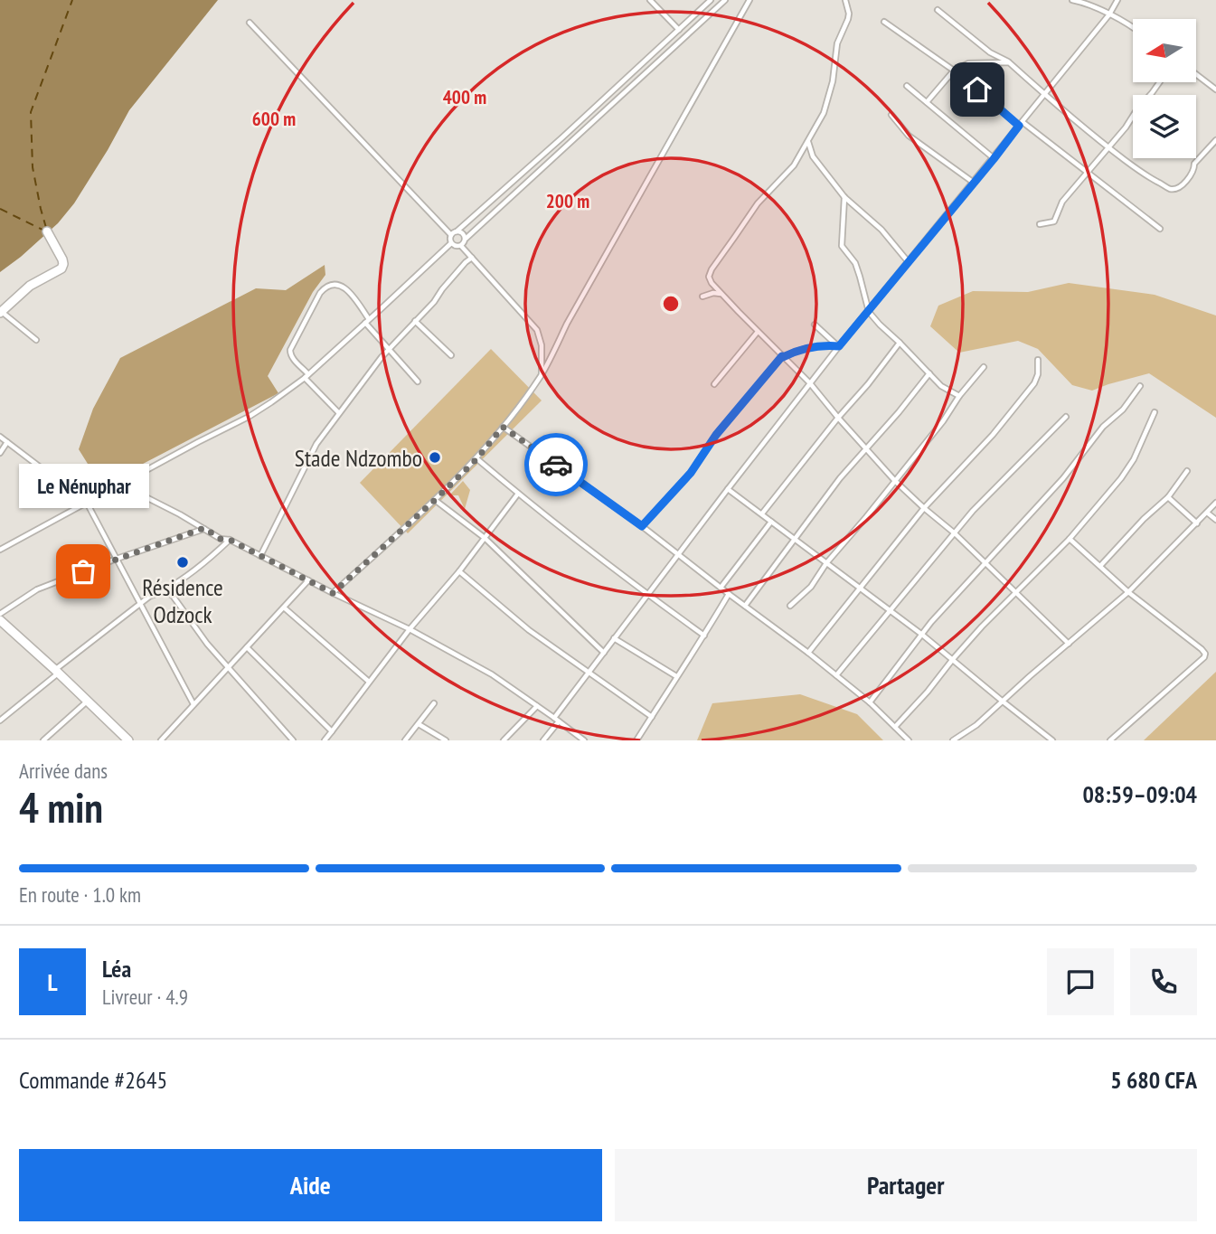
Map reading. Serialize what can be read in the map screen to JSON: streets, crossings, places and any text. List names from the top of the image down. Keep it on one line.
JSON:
{"places":["Stade Ndzombo","Résidence Odzock","Le Nénuphar"],"north":"left","page":{"bubble":"Le Nénuphar","heading":["4 min","Arrivée dans","08:59–09:04"],"panel":["Léa","Livreur · 4.9","Commande #2645","5 680 CFA"],"bar":"En route · 1.0 km","round":"L","buttons":["Aide","Partager"]},"rings":["400 m","600 m","200 m"]}
